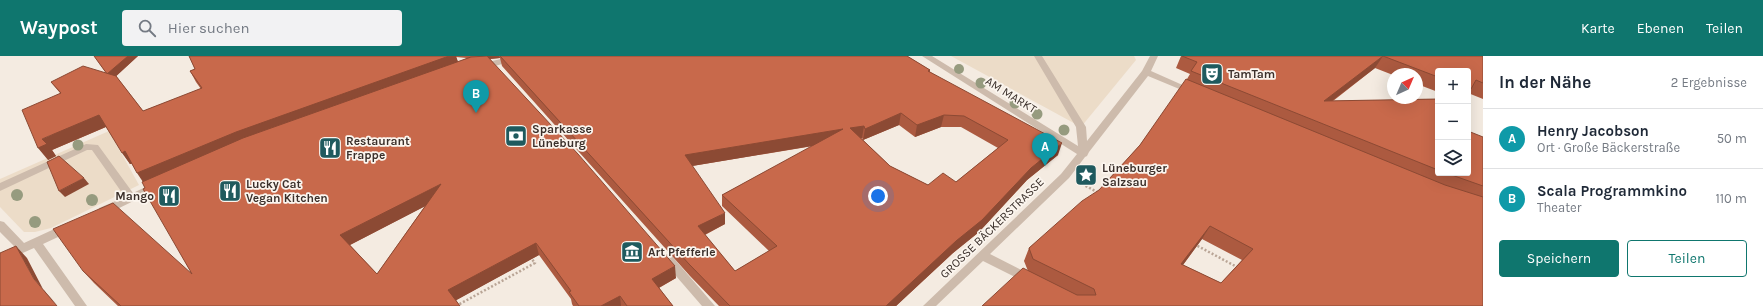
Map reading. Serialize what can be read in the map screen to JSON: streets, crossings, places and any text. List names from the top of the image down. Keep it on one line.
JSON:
{"streets":{"street":["AM MARKT","GROSSE BÄCKERSTRASSE"]},"crossings":[["AM MARKT","GROSSE BÄCKERSTRASSE"]],"places":{"theatre":["TamTam"],"bank":["Sparkasse Lüneburg"],"restaurant":["Restaurant Frappe","Lucky Cat Vegan Kitchen","Mango"],"place":["Lüneburger Salzsau"],"museum":["Art Pfefferle"]},"north":"top right","page":{"header":"Waypost","search":"Hier suchen","nav":["Karte","Ebenen","Teilen"],"heading":["In der Nähe","2 Ergebnisse"],"map_buttons":["+","−"],"pins":["B","A"],"list":[{"mark":"A","name":"Henry Jacobson","note":"Ort · Große Bäckerstraße","value":"50 m"},{"mark":"B","name":"Scala Programmkino","note":"Theater","value":"110 m"}],"buttons":["Speichern","Teilen"]}}
